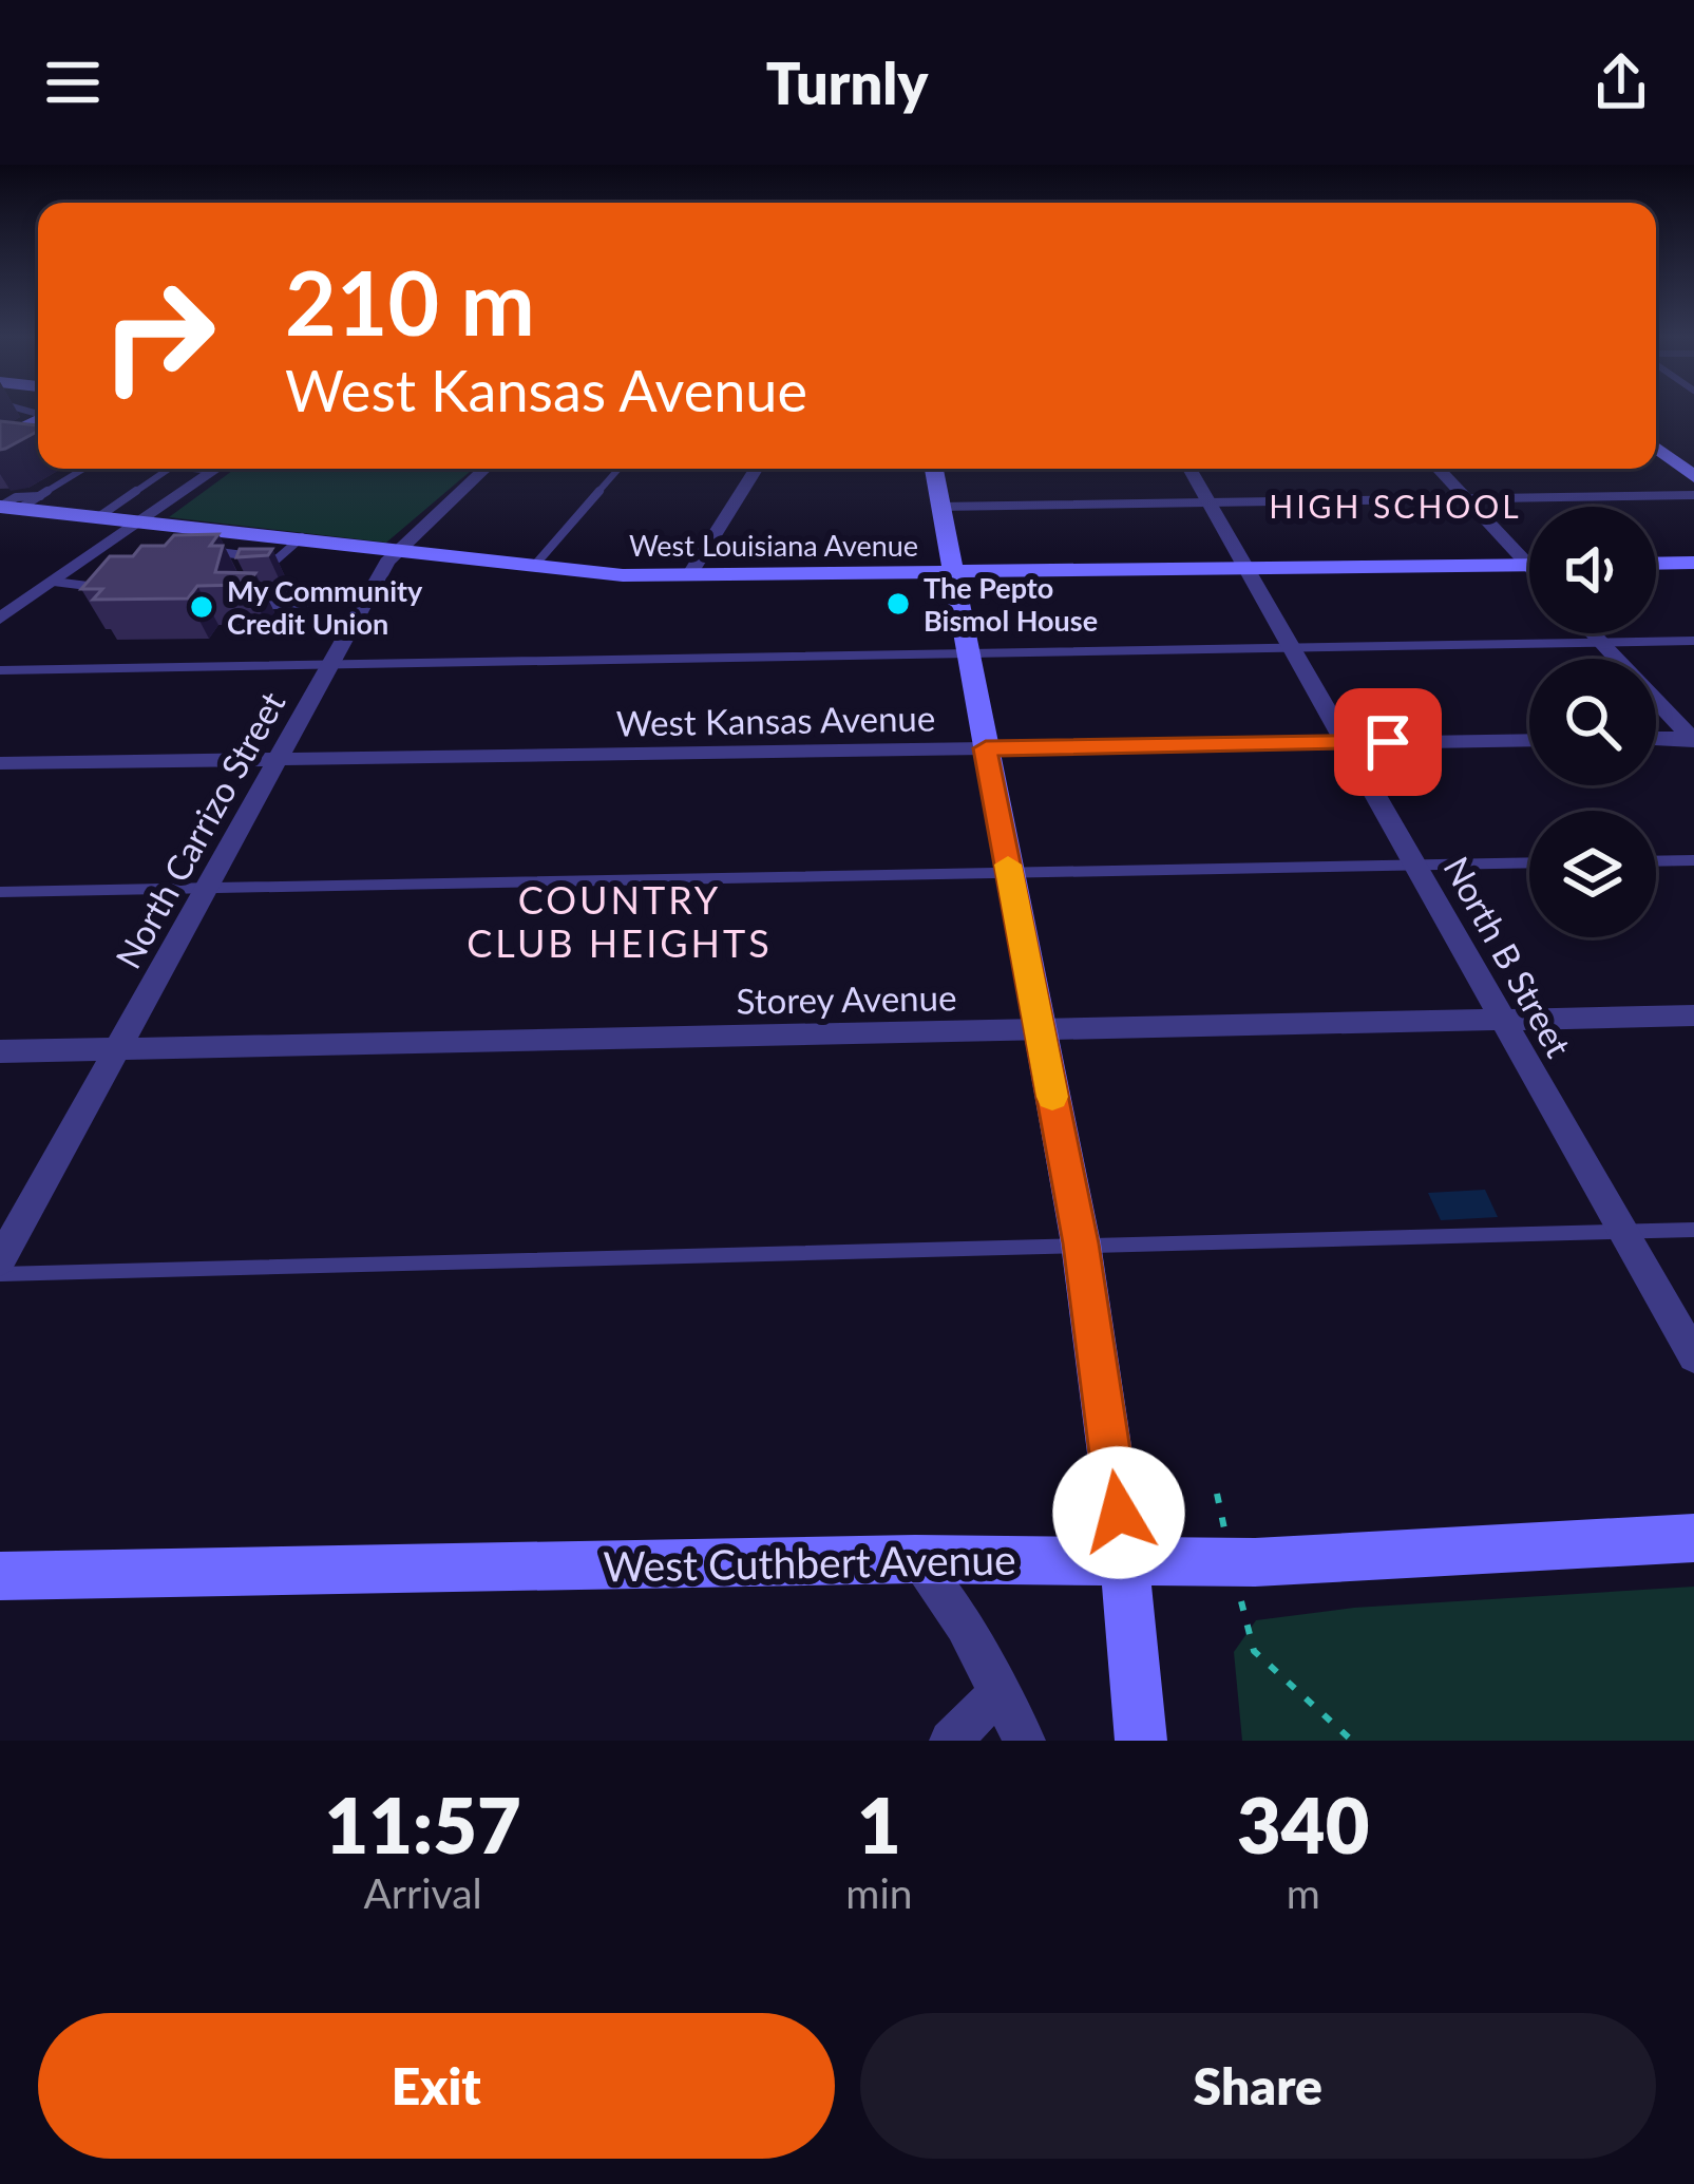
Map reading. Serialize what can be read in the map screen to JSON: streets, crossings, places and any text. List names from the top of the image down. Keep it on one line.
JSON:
{"streets":{"street":["West Louisiana Avenue","West Kansas Avenue","North Carrizo Street","North B Street","Storey Avenue","West Cuthbert Avenue"]},"crossings":[["West Louisiana Avenue","North Carrizo Street"],["West Louisiana Avenue","North B Street"],["West Kansas Avenue","North Carrizo Street"],["West Kansas Avenue","North B Street"],["North Carrizo Street","Storey Avenue"],["North B Street","Storey Avenue"]],"districts":["HIGH SCHOOL","COUNTRY CLUB HEIGHTS"],"places":["The Pepto Bismol House","My Community Credit Union"],"page":{"header":"Turnly","turn":["210 m","West Kansas Avenue"],"eta":["11:57","Arrival","1","min","340","m"],"buttons":["Exit","Share"]}}
